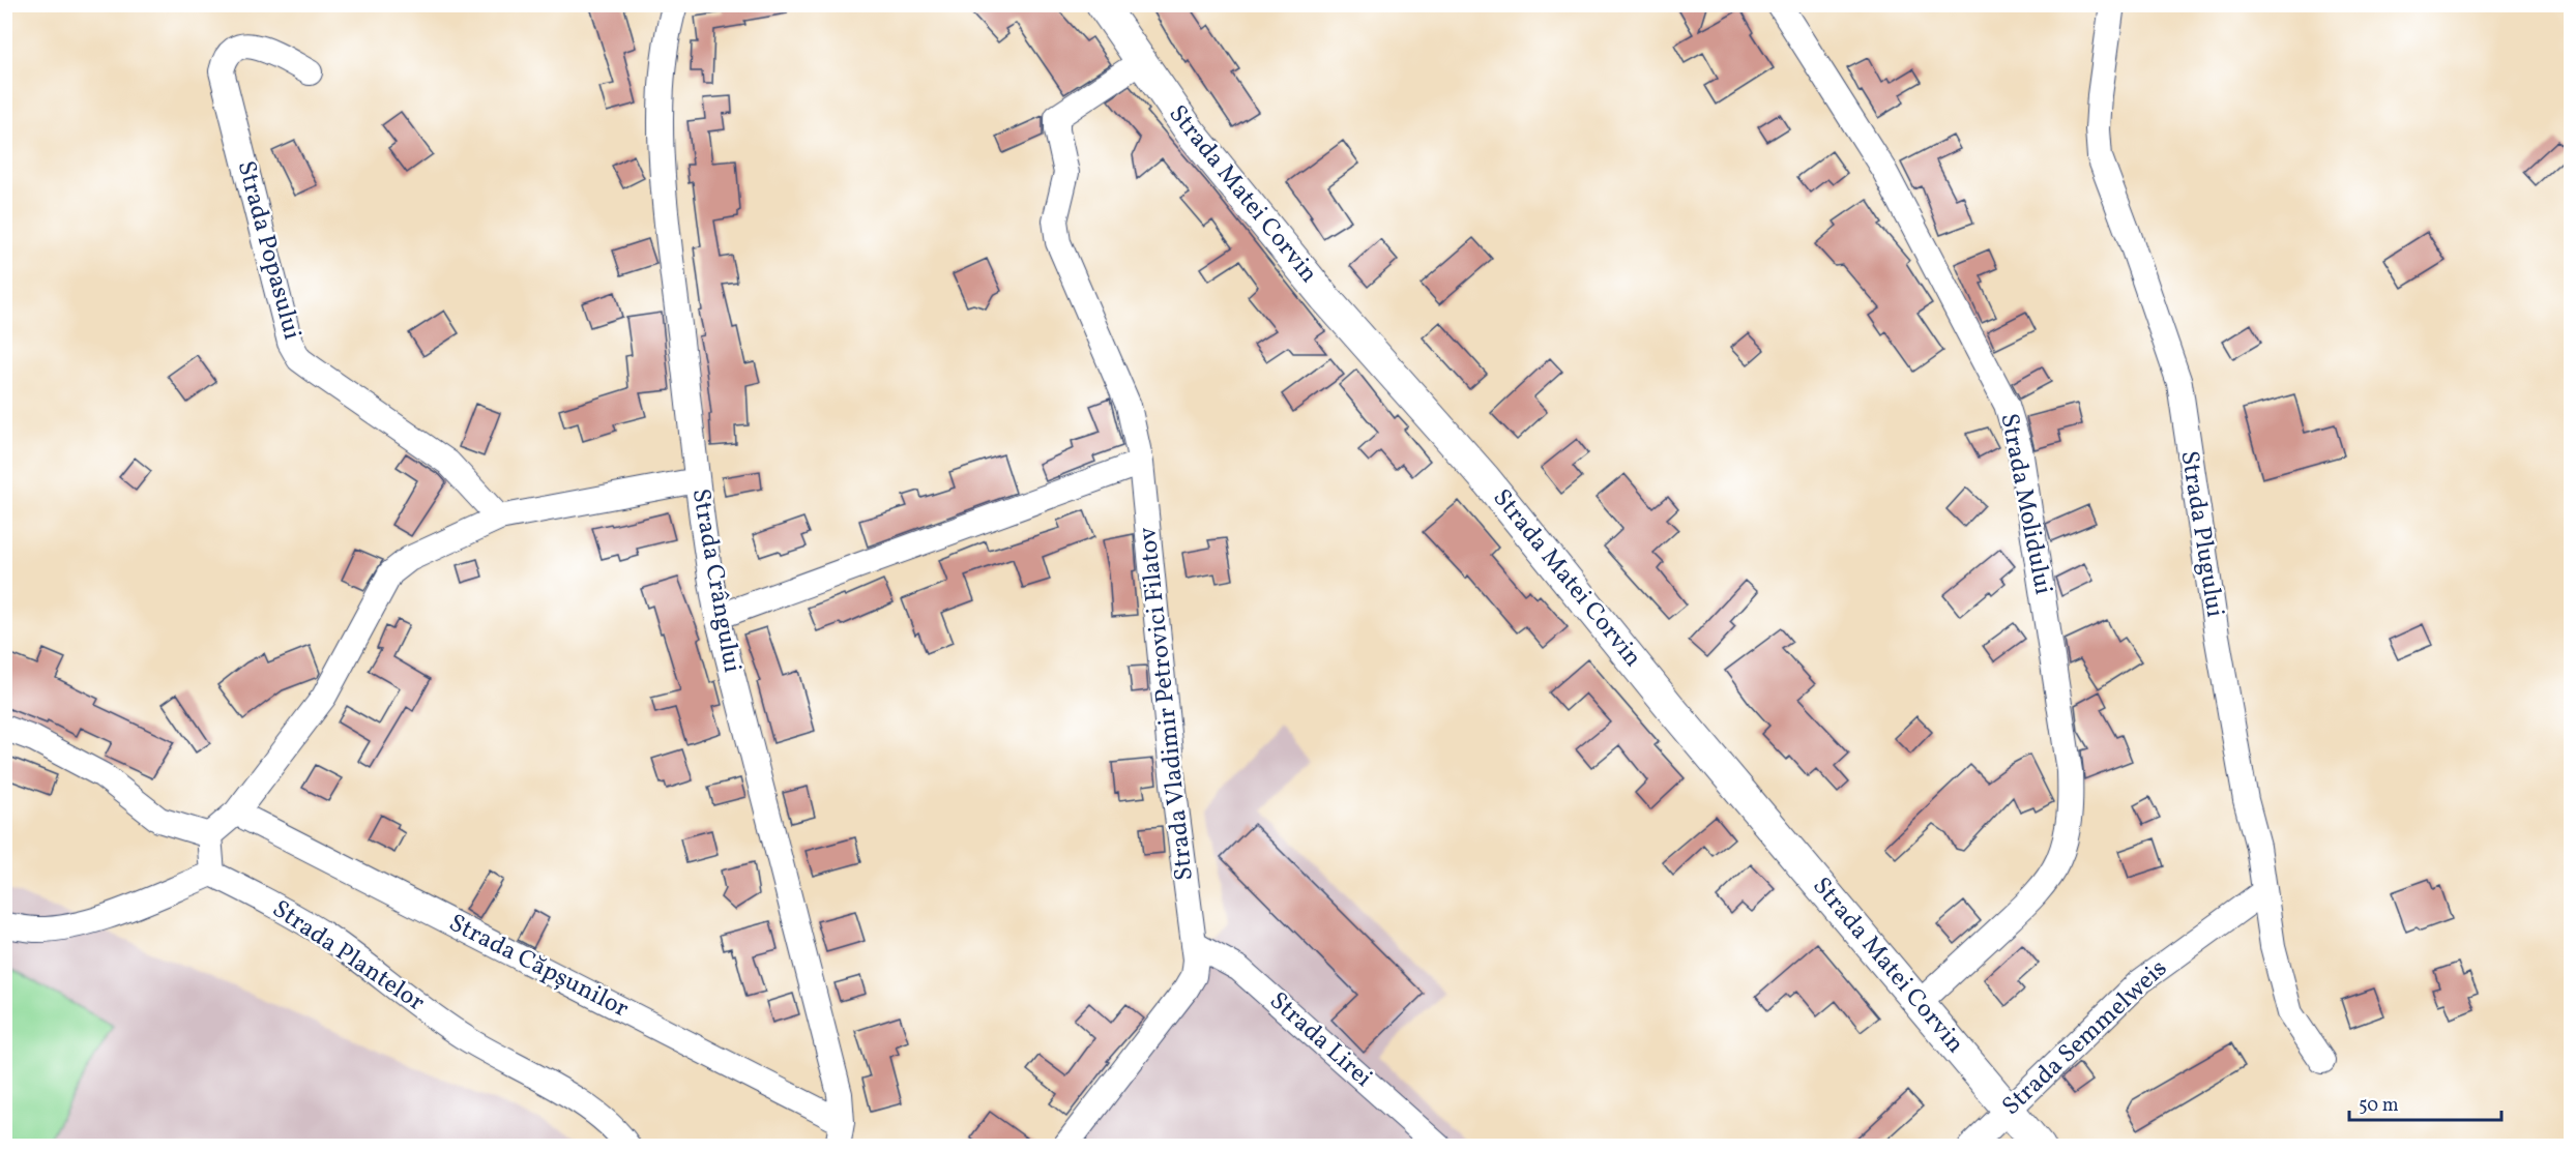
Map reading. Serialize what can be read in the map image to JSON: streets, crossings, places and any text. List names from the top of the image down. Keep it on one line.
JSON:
{"streets":{"main road":["Strada Matei Corvin"],"street":["Strada Popasului","Strada Molidului","Strada Plugului","Strada Crângului","Strada Vladimir Petrovici Filatov","Strada Plantelor","Strada Căpșunilor","Strada Semmelweis","Strada Lirei"]},"crossings":[["Strada Matei Corvin","Strada Molidului"],["Strada Matei Corvin","Strada Vladimir Petrovici Filatov"],["Strada Matei Corvin","Strada Semmelweis"],["Strada Plugului","Strada Semmelweis"],["Strada Crângului","Strada Căpșunilor"],["Strada Vladimir Petrovici Filatov","Strada Lirei"]],"scale_bar":"50 m"}
